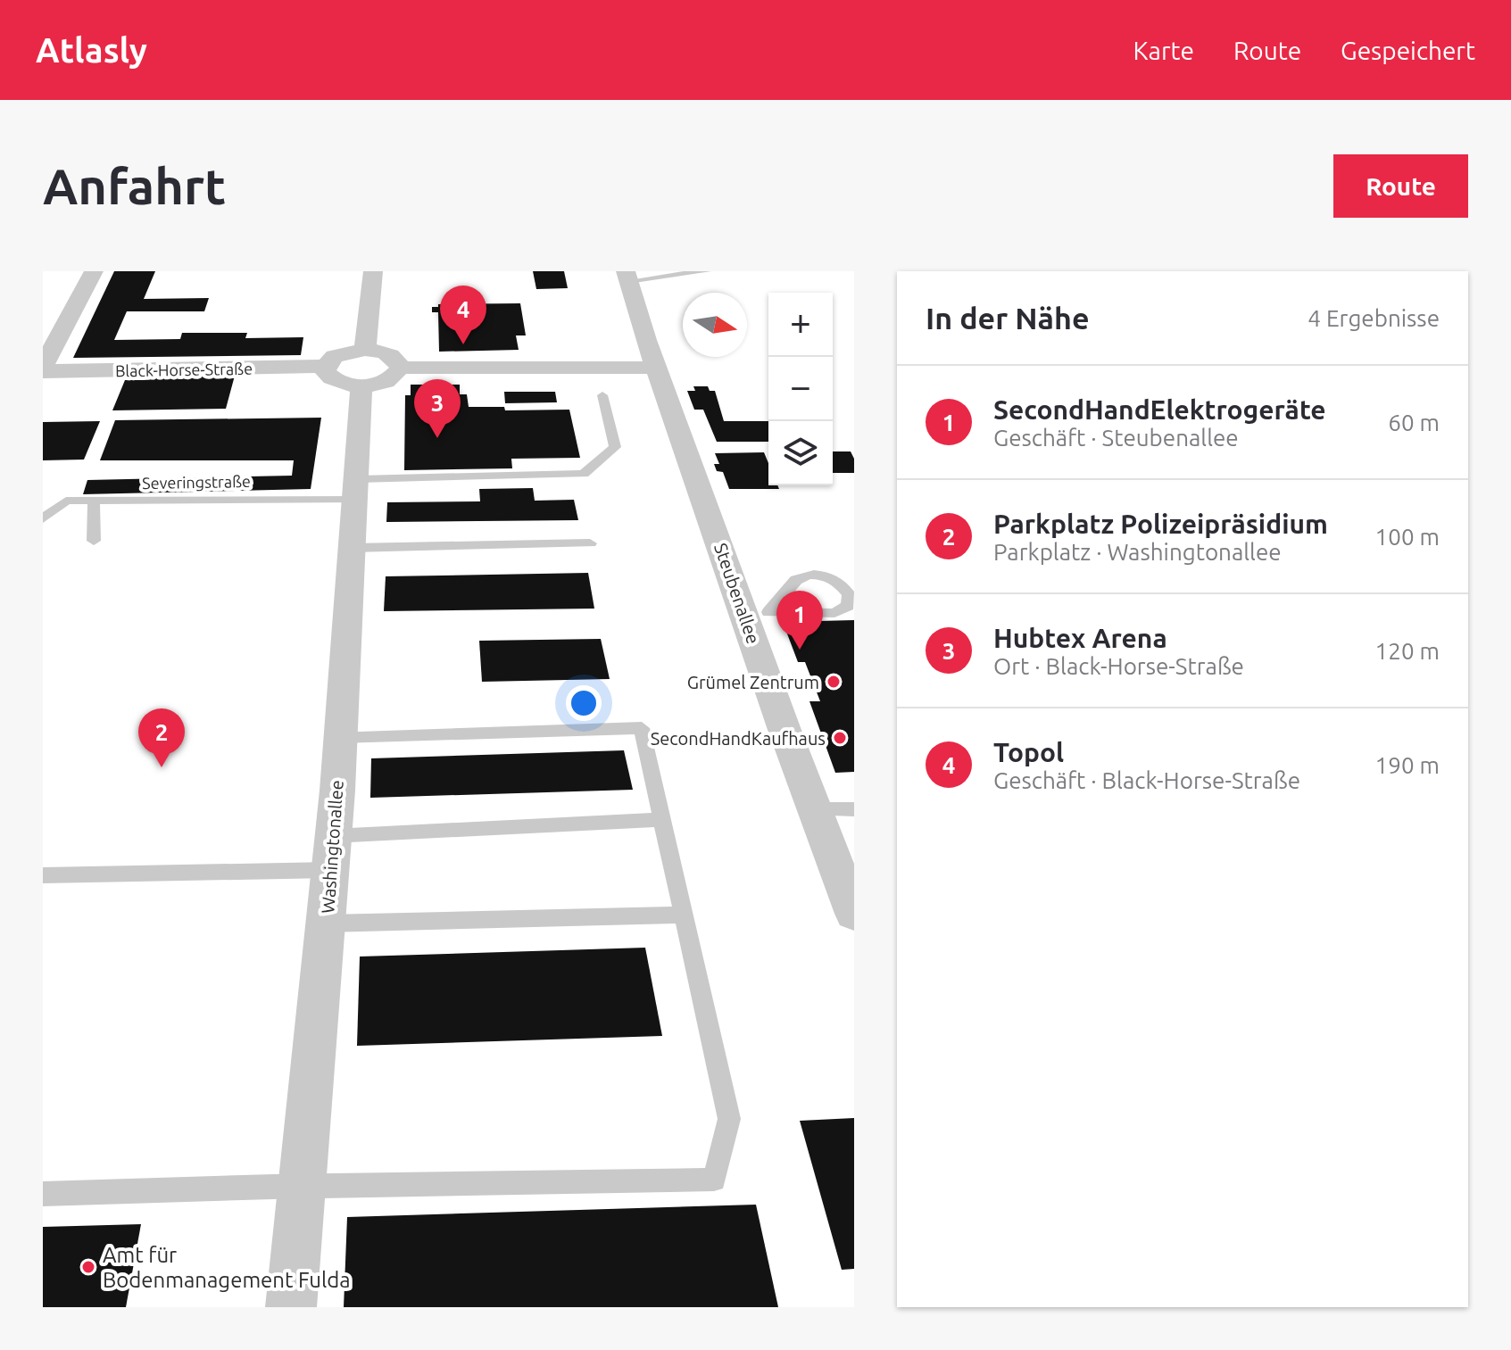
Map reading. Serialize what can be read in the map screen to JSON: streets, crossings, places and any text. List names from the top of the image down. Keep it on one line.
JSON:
{"streets":{"street":["Black-Horse-Straße","Steubenallee","Washingtonallee"],"lane":["Severingstraße"]},"crossings":[["Severingstraße","Washingtonallee"]],"places":["Grümel Zentrum","SecondHandKaufhaus","Amt für Bodenmanagement Fulda"],"north":"right","page":{"header":"Atlasly","nav":["Karte","Route","Gespeichert"],"buttons":"Route","title":"Anfahrt","heading":["In der Nähe","4 Ergebnisse"],"pins":["4","3","1","2"],"map_buttons":["+","−"],"list":[{"mark":"1","name":"SecondHandElektrogeräte","note":"Geschäft · Steubenallee","value":"60 m"},{"mark":"2","name":"Parkplatz Polizeipräsidium","note":"Parkplatz · Washingtonallee","value":"100 m"},{"mark":"3","name":"Hubtex Arena","note":"Ort · Black-Horse-Straße","value":"120 m"},{"mark":"4","name":"Topol","note":"Geschäft · Black-Horse-Straße","value":"190 m"}]}}
